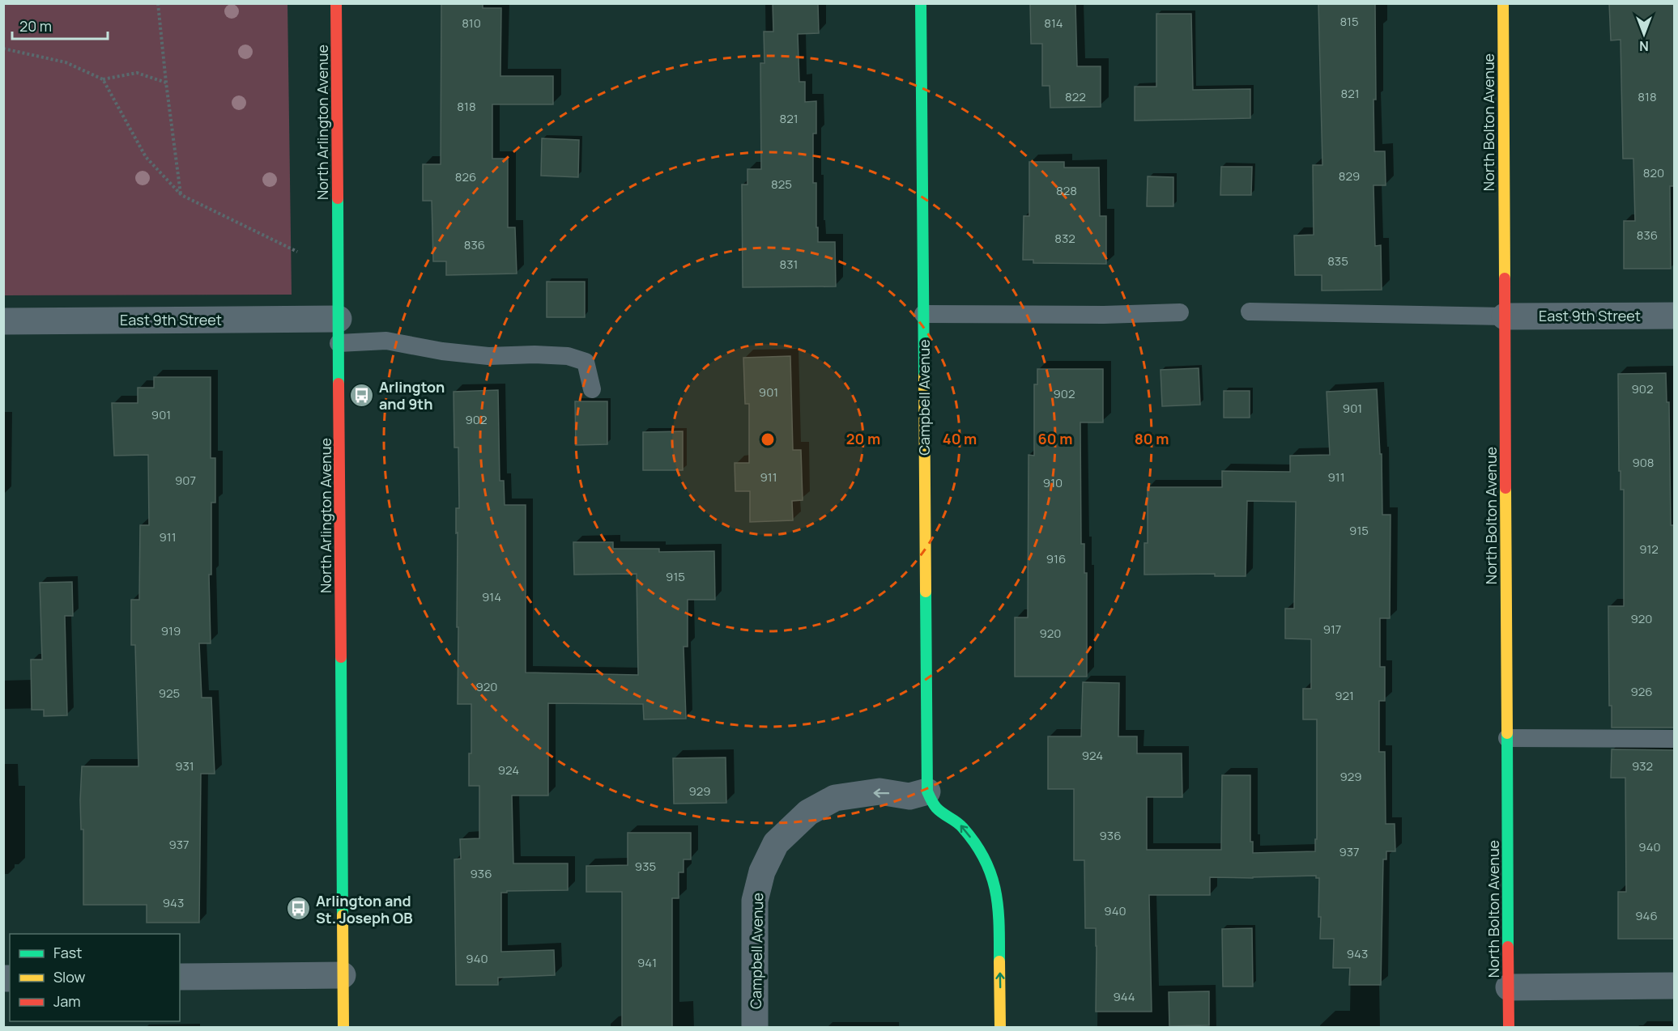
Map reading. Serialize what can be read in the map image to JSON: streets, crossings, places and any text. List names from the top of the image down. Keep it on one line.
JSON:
{"streets":{"street":["North Arlington Avenue","North Bolton Avenue","East 9th Street","Campbell Avenue"]},"crossings":[["North Arlington Avenue","East 9th Street"],["North Bolton Avenue","East 9th Street"]],"places":{"bus stop":["Arlington and 9th","Arlington and St. Joseph OB"]},"house_numbers":["815","810","814","821","822","818","818","821","820","829","826","825","828","836","832","836","835","831","902","901","902","901","901","902","908","911","911","907","910","915","911","912","916","915","914","920","917","919","920","920","926","925","921","924","931","932","924","929","929","936","937","940","937","935","936","943","940","946","943","940","941","944"],"legend":["Fast","Slow","Jam"],"scale_bar":"20 m","north":"bottom","rings":["20 m","40 m","60 m","80 m"]}
